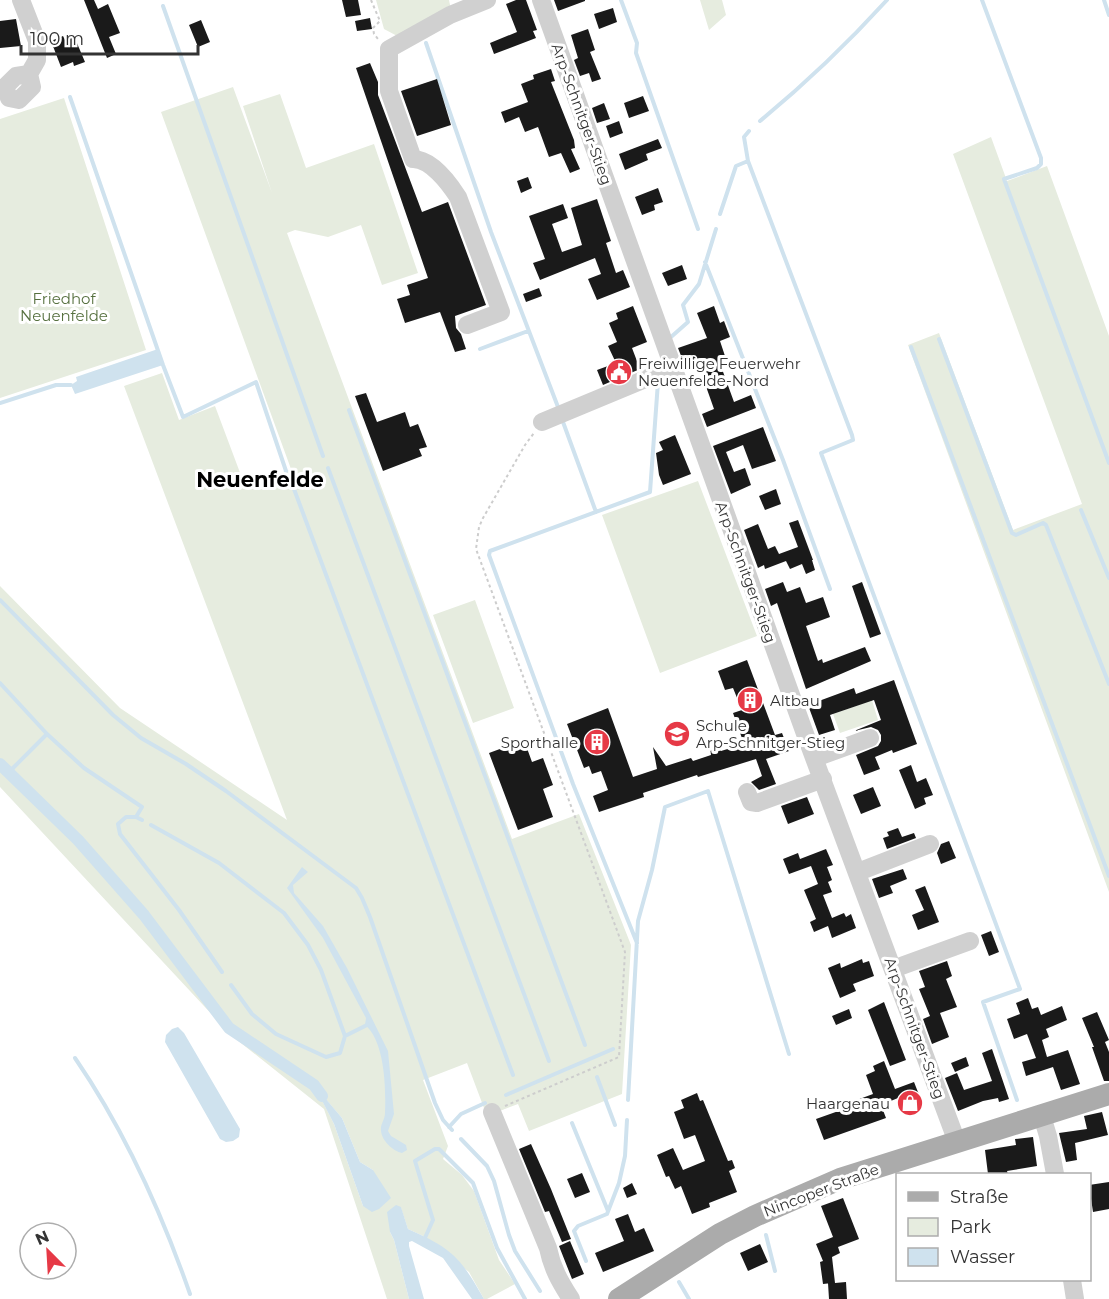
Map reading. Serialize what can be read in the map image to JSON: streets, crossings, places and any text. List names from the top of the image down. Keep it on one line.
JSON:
{"streets":{"main road":["Nincoper Straße"],"street":["Arp-Schnitger-Stieg"]},"crossings":[["Arp-Schnitger-Stieg","Nincoper Straße"]],"districts":["Neuenfelde"],"parks":["Friedhof Neuenfelde"],"places":{"public building":["Freiwillige Feuerwehr Neuenfelde-Nord"],"building":["Altbau","Sporthalle"],"school or university":["Schule Arp-Schnitger-Stieg"],"shop":["Haargenau"]},"legend":["Straße","Park","Wasser"],"scale_bar":"100 m","north":"top left"}
